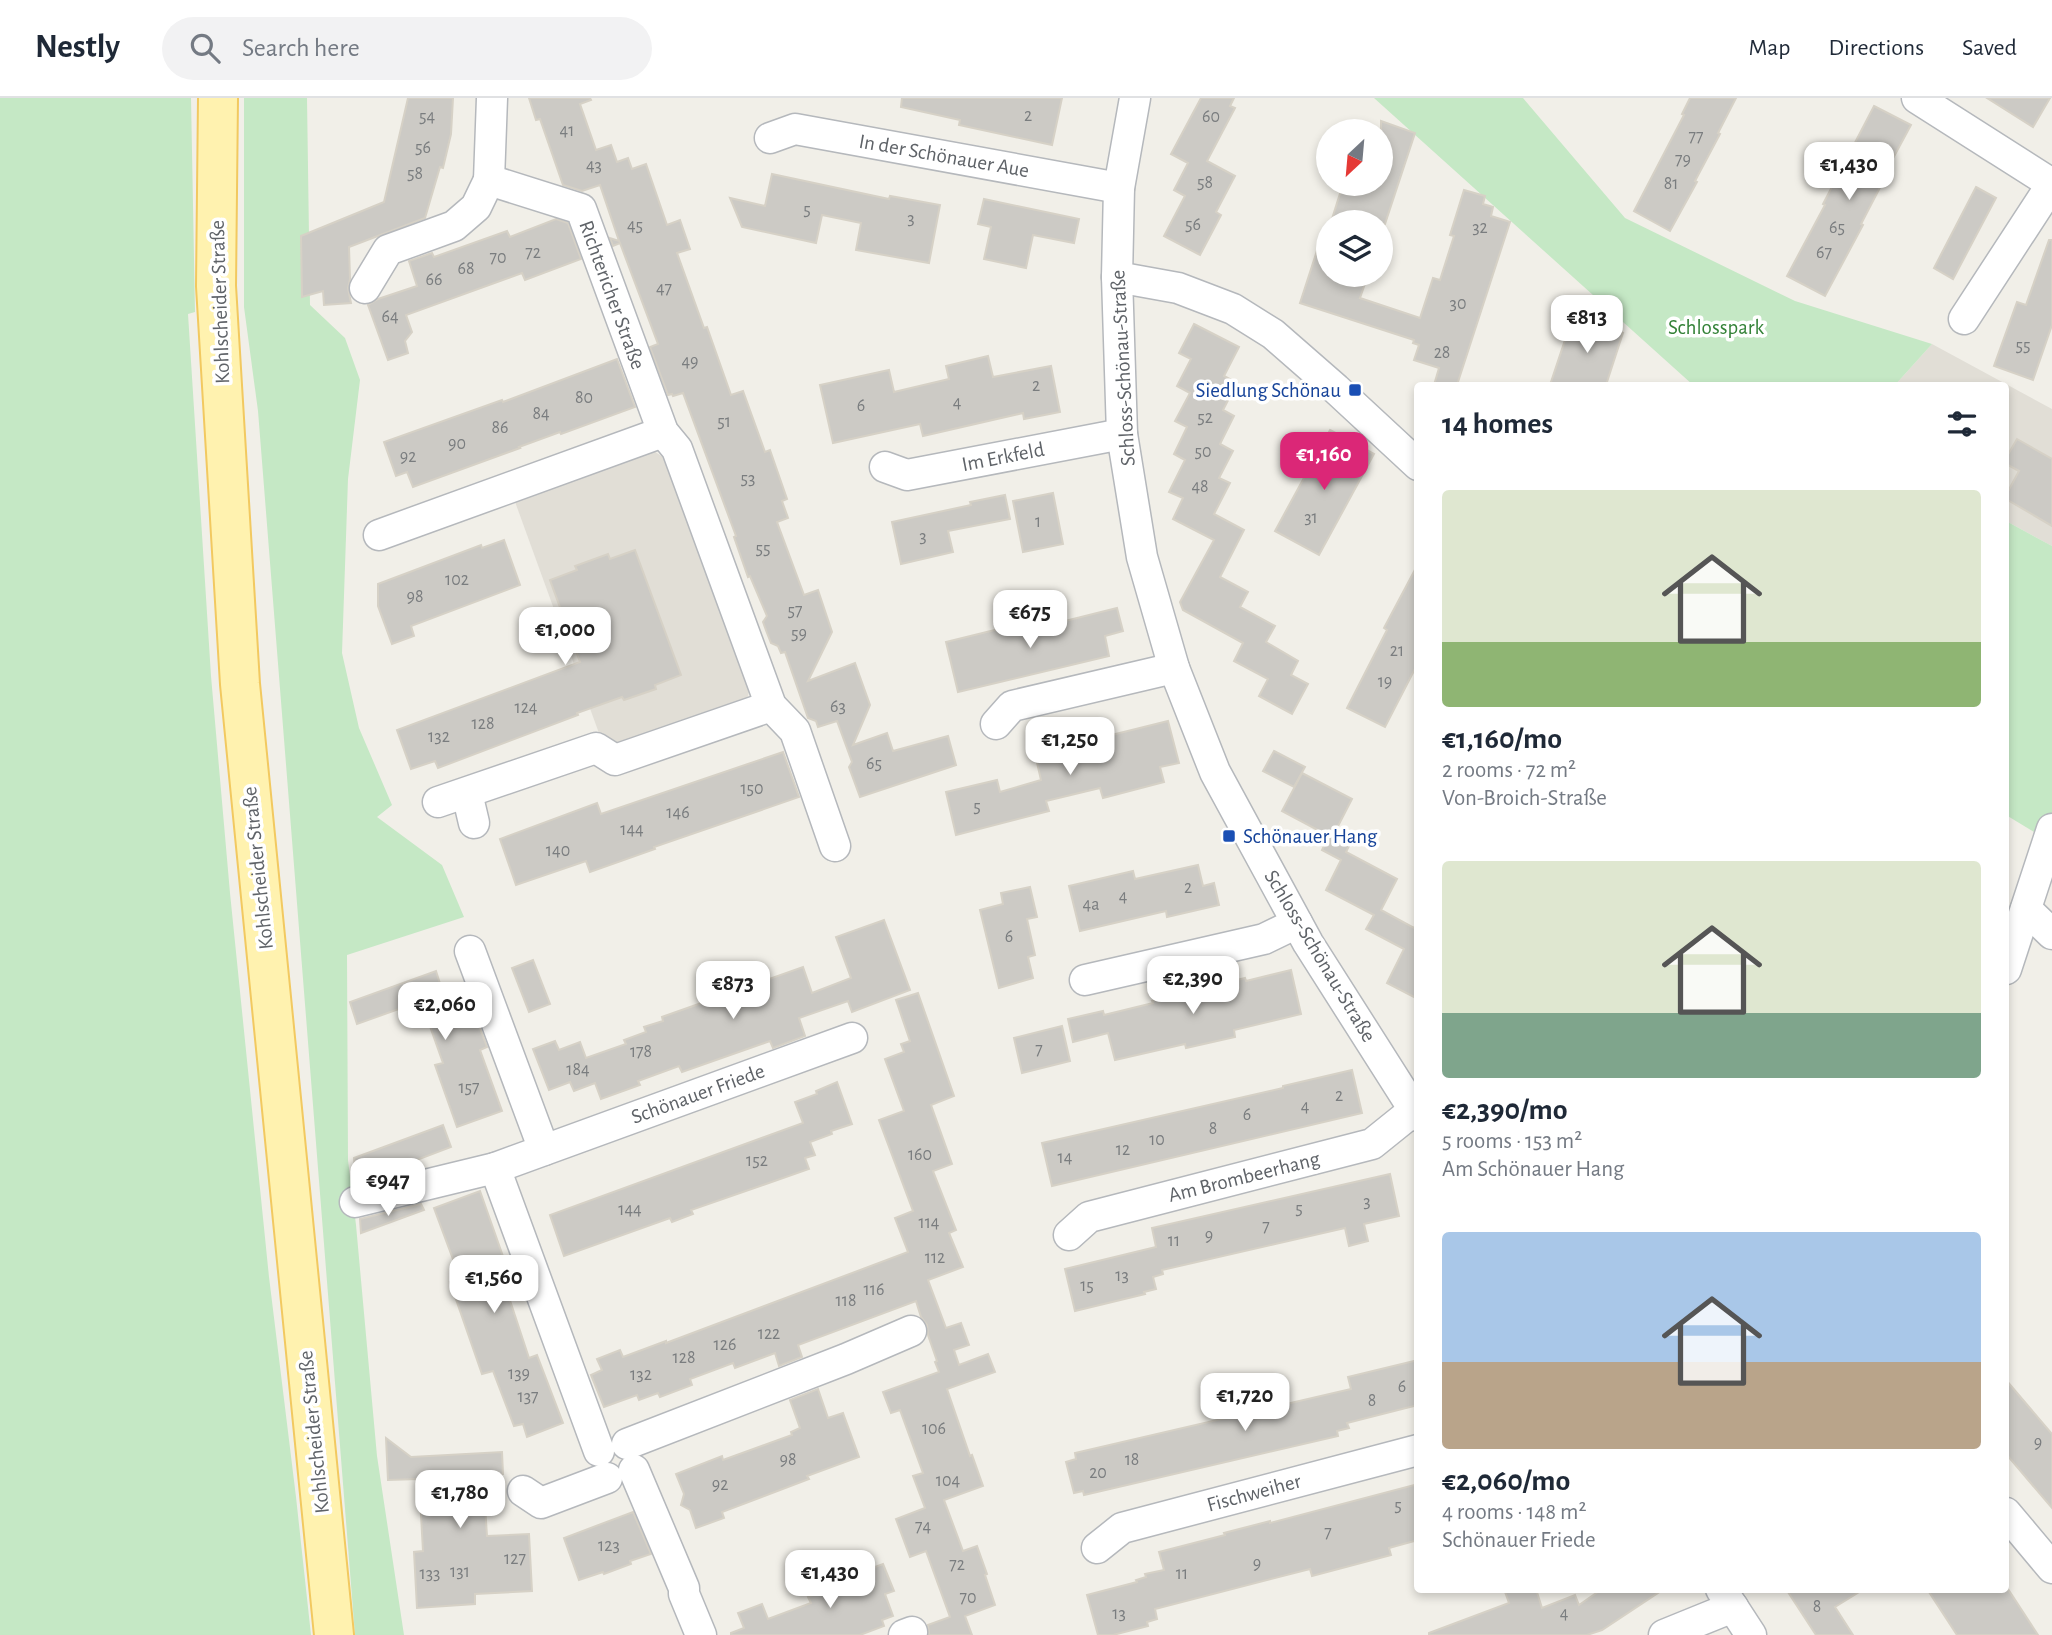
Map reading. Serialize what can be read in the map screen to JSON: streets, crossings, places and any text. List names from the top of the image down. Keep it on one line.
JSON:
{"streets":{"main road":["Kohlscheider Straße"],"street":["In der Schönauer Aue","Richtericher Straße","Schloss-Schönau-Straße","Im Erkfeld","Schönauer Friede","Am Brombeerhang","Fischweiher"]},"crossings":[["In der Schönauer Aue","Schloss-Schönau-Straße"],["Schloss-Schönau-Straße","Im Erkfeld"]],"parks":["Schlosspark"],"places":{"transit":["Siedlung Schönau","Schönauer Hang"]},"house_numbers":["2","54","60","41","77","56","79","43","58","58","81","5","3","56","45","32","65","72","67","70","68","66","47","30","64","55","28","49","2","80","4","6","84","52","51","86","90","50","92","53","48","31","1","3","55","102","98","57","59","21","19","63","124","128","132","65","150","5","146","144","140","2","4","4a","6","7","178","184","157","2","4","6","8","10","12","160","14","152","3","5","144","114","7","9","11","112","13","15","116","118","122","126","128","139","132","6","137","8","106","9","98","18","20","104","92","5","74","7","123","127","9","72","131","133","11","70","8","13","4"],"north":"bottom left","page":{"header":"Nestly","search":"Search here","nav":["Map","Directions","Saved"],"price":["€1,430","€813","€1,160","€675","€1,000","€1,250","€2,390","€873","€2,060","€947","€1,560","€1,720","€1,780","€1,430"],"heading":"14 homes","list":[{"name":"€1,160/mo","note":"2 rooms · 72 m² · Von-Broich-Straße"},{"name":"€2,390/mo","note":"5 rooms · 153 m² · Am Schönauer Hang"},{"name":"€2,060/mo","note":"4 rooms · 148 m² · Schönauer Friede"}]}}
